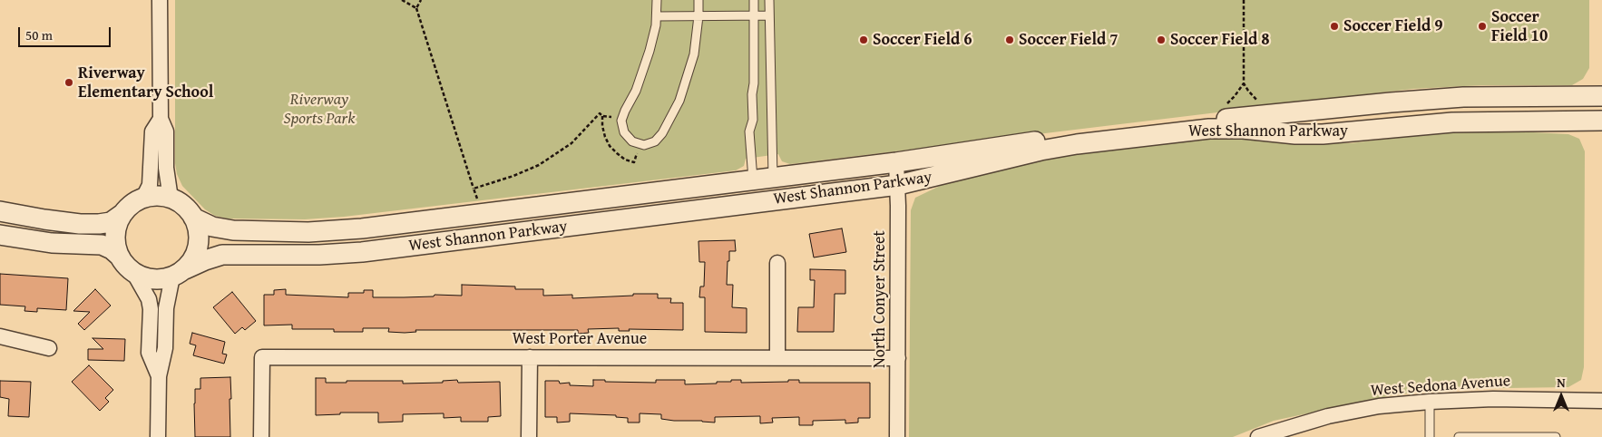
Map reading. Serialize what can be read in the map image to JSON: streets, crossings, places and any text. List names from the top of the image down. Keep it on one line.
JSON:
{"streets":{"street":["West Shannon Parkway","North Conyer Street","West Porter Avenue","West Sedona Avenue"]},"crossings":[["West Shannon Parkway","North Conyer Street"],["North Conyer Street","West Porter Avenue"]],"parks":["Riverway Sports Park"],"places":["Soccer Field 9","Soccer Field 10","Soccer Field 6","Soccer Field 7","Soccer Field 8","Riverway Elementary School"],"scale_bar":"50 m","north":"top"}
